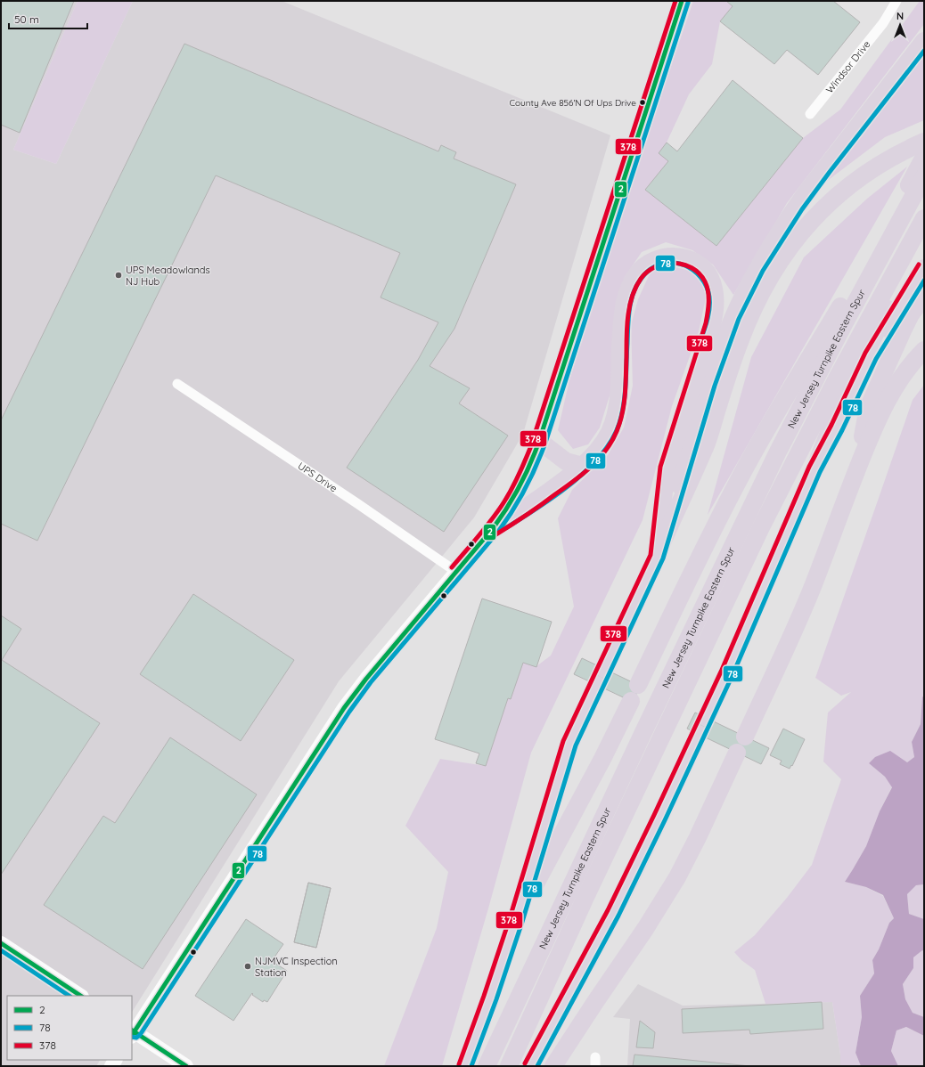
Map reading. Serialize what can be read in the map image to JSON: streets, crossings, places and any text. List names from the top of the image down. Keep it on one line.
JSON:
{"streets":{"highway":["New Jersey Turnpike Eastern Spur"],"street":["Windsor Drive","UPS Drive"]},"places":["County Ave 856'N Of Ups Drive","UPS Meadowlands NJ Hub","NJMVC Inspection Station"],"lines":["transit line 2","transit line 378","transit line 78"],"legend":["2","78","378"],"scale_bar":"50 m","north":"top"}
